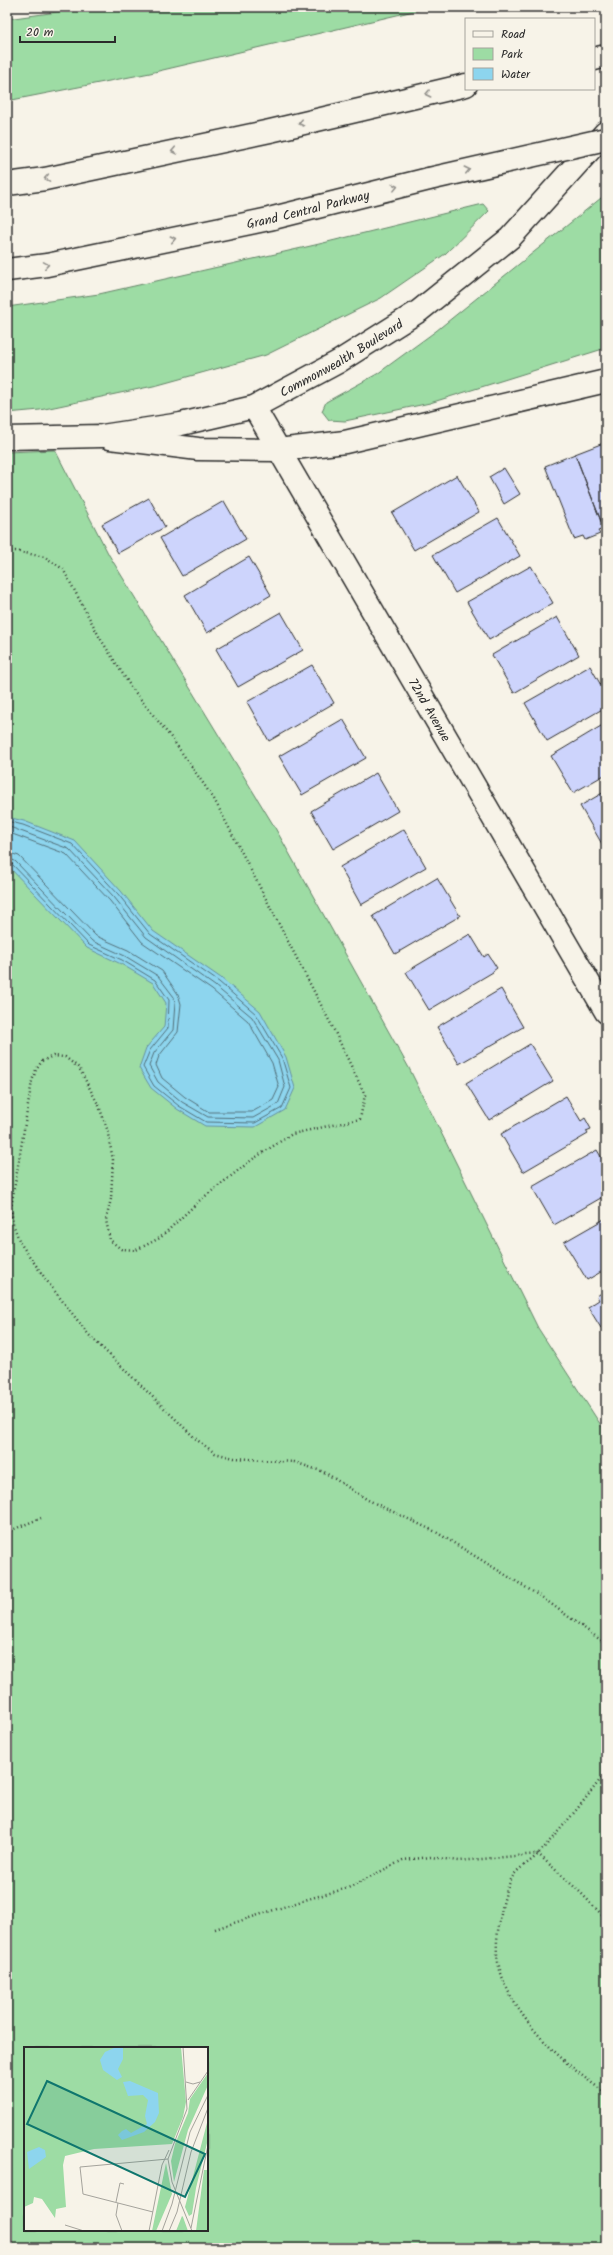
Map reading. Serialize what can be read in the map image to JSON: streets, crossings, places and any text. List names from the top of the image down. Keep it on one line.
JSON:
{"streets":{"main road":["Grand Central Parkway","Commonwealth Boulevard","72nd Avenue"]},"crossings":[["Commonwealth Boulevard","72nd Avenue"]],"legend":["Road","Park","Water"],"scale_bar":"20 m"}
